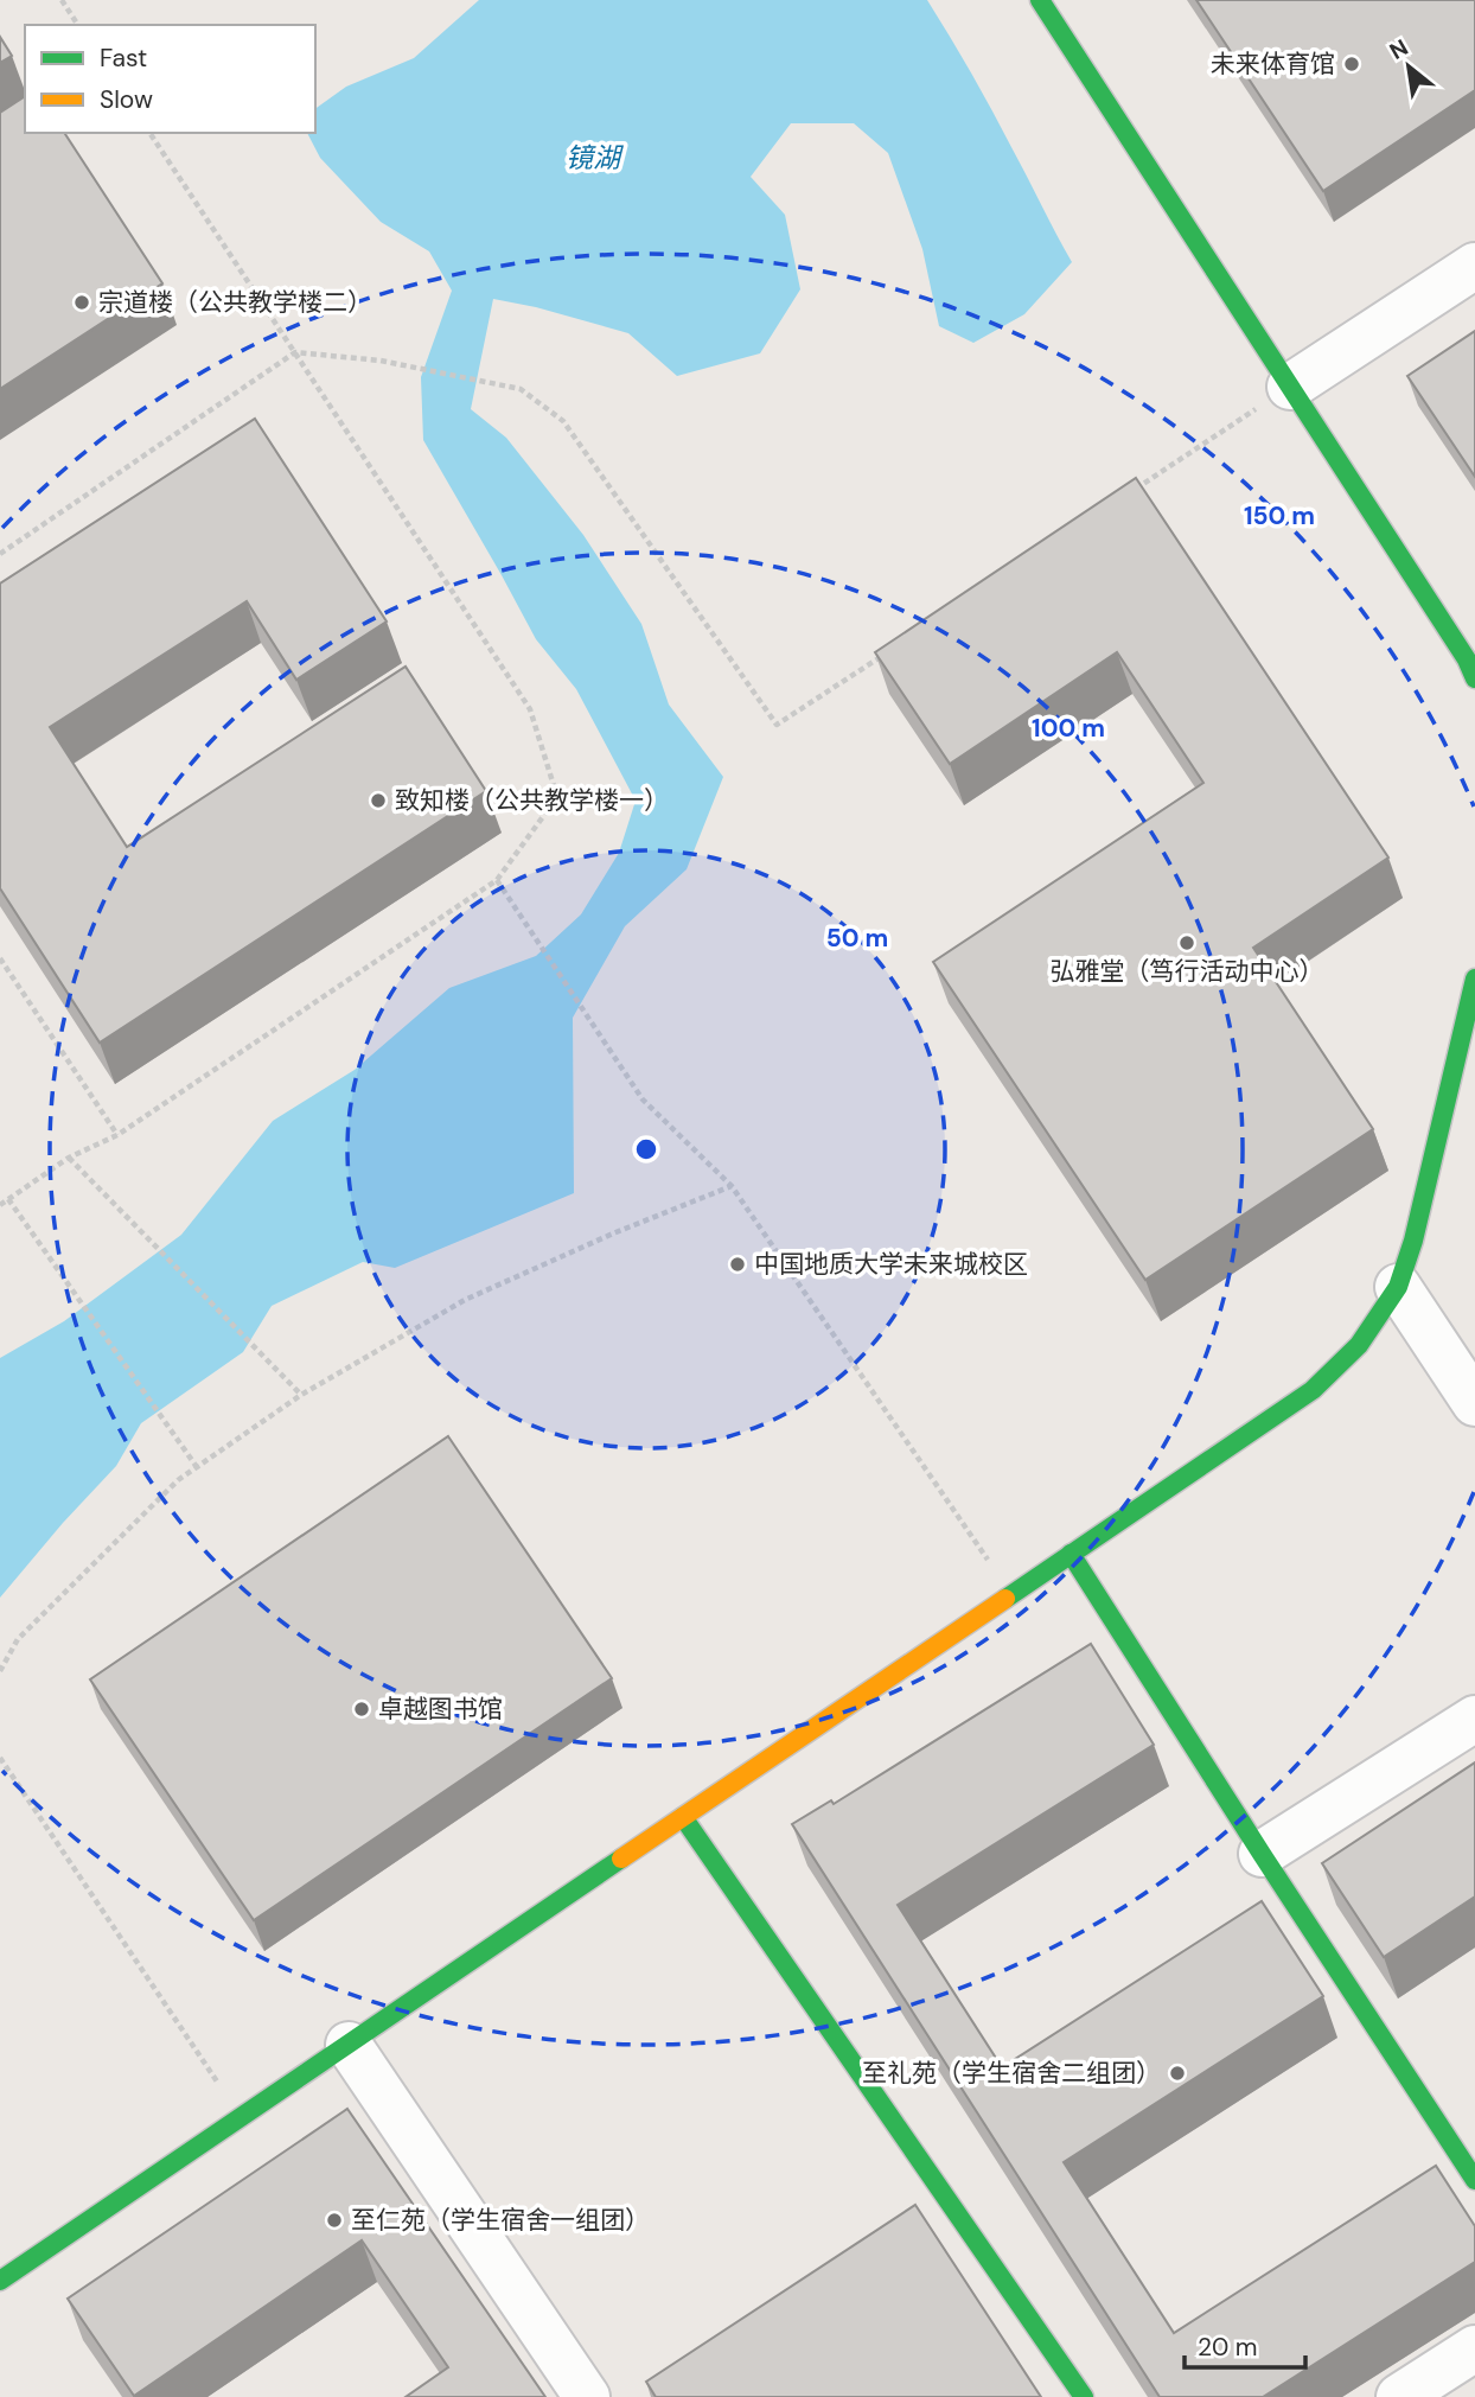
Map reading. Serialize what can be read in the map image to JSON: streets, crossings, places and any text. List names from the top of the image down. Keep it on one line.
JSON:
{"water":["镜湖"],"places":["未来体育馆","宗道楼（公共教学楼二）","致知楼（公共教学楼一）","弘雅堂（笃行活动中心）","中国地质大学未来城校区","卓越图书馆","至礼苑（学生宿舍二组团）","至仁苑（学生宿舍一组团）"],"legend":["Fast","Slow"],"scale_bar":"20 m","north":"top left","rings":["150 m","100 m","50 m"]}
